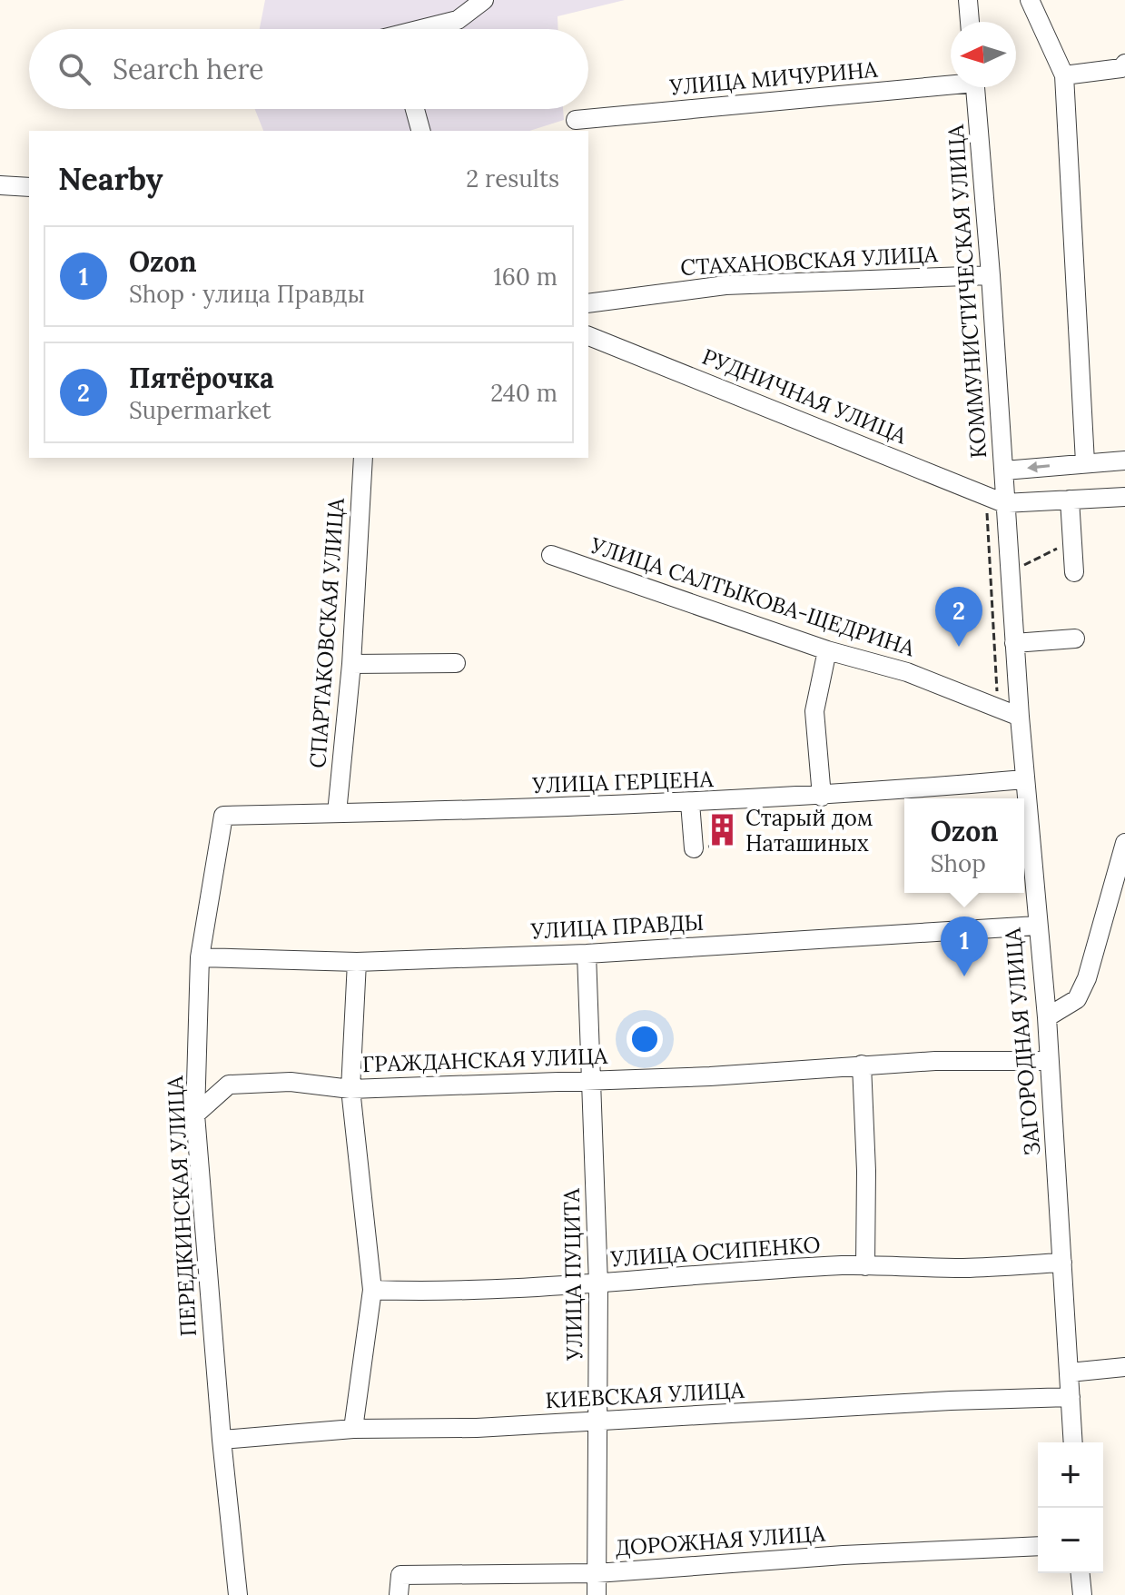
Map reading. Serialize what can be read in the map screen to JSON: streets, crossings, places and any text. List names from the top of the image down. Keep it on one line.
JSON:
{"streets":{"street":["УЛИЦА МИЧУРИНА","СТАХАНОВСКАЯ УЛИЦА","КОММУНИСТИЧЕСКАЯ УЛИЦА","РУДНИЧНАЯ УЛИЦА","УЛИЦА САЛТЫКОВА-ЩЕДРИНА","СПАРТАКОВСКАЯ УЛИЦА","УЛИЦА ГЕРЦЕНА","УЛИЦА ПРАВДЫ","ЗАГОРОДНАЯ УЛИЦА","ГРАЖДАНСКАЯ УЛИЦА","ПЕРЕДКИНСКАЯ УЛИЦА","УЛИЦА ОСИПЕНКО","УЛИЦА ПУЦИТА","КИЕВСКАЯ УЛИЦА","ДОРОЖНАЯ УЛИЦА"]},"crossings":[["СТАХАНОВСКАЯ УЛИЦА","КОММУНИСТИЧЕСКАЯ УЛИЦА"],["КОММУНИСТИЧЕСКАЯ УЛИЦА","РУДНИЧНАЯ УЛИЦА"],["КОММУНИСТИЧЕСКАЯ УЛИЦА","ЗАГОРОДНАЯ УЛИЦА"],["РУДНИЧНАЯ УЛИЦА","ЗАГОРОДНАЯ УЛИЦА"],["УЛИЦА САЛТЫКОВА-ЩЕДРИНА","ЗАГОРОДНАЯ УЛИЦА"],["СПАРТАКОВСКАЯ УЛИЦА","УЛИЦА ГЕРЦЕНА"],["УЛИЦА ГЕРЦЕНА","ЗАГОРОДНАЯ УЛИЦА"],["УЛИЦА ГЕРЦЕНА","ПЕРЕДКИНСКАЯ УЛИЦА"],["УЛИЦА ПРАВДЫ","ЗАГОРОДНАЯ УЛИЦА"],["УЛИЦА ПРАВДЫ","ПЕРЕДКИНСКАЯ УЛИЦА"],["УЛИЦА ПРАВДЫ","УЛИЦА ПУЦИТА"],["ЗАГОРОДНАЯ УЛИЦА","ГРАЖДАНСКАЯ УЛИЦА"],["ЗАГОРОДНАЯ УЛИЦА","УЛИЦА ОСИПЕНКО"],["ЗАГОРОДНАЯ УЛИЦА","КИЕВСКАЯ УЛИЦА"],["ГРАЖДАНСКАЯ УЛИЦА","ПЕРЕДКИНСКАЯ УЛИЦА"],["ГРАЖДАНСКАЯ УЛИЦА","УЛИЦА ПУЦИТА"],["ПЕРЕДКИНСКАЯ УЛИЦА","КИЕВСКАЯ УЛИЦА"],["УЛИЦА ОСИПЕНКО","УЛИЦА ПУЦИТА"],["УЛИЦА ПУЦИТА","КИЕВСКАЯ УЛИЦА"],["УЛИЦА ПУЦИТА","ДОРОЖНАЯ УЛИЦА"]],"places":{"building":["Старый дом Наташиных"]},"north":"left","page":{"search":"Search here","heading":["Nearby","2 results"],"list":[{"mark":"1","name":"Ozon","note":"Shop · улица Правды","value":"160 m"},{"mark":"2","name":"Пятёрочка","note":"Supermarket","value":"240 m"}],"pins":["2","1"],"popup":["Ozon","Shop"],"map_buttons":["+","−"]}}
